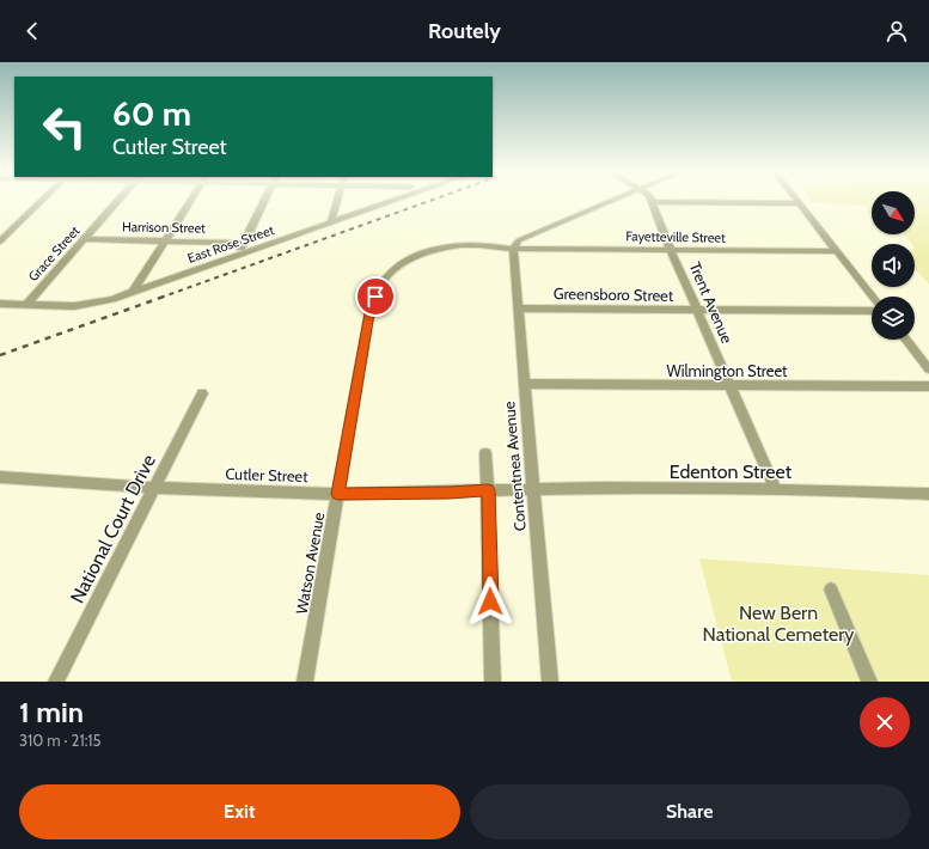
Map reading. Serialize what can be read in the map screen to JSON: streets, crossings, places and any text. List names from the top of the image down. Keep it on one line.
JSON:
{"streets":{"street":["Harrison Street","Fayetteville Street","East Rose Street","Grace Street","Greensboro Street","Trent Avenue","Wilmington Street","Contentnea Avenue","Edenton Street","Cutler Street","National Court Drive","Watson Avenue"]},"crossings":[["Harrison Street","Grace Street"],["Fayetteville Street","Trent Avenue"],["Fayetteville Street","Contentnea Avenue"],["Fayetteville Street","Watson Avenue"],["East Rose Street","Grace Street"],["Greensboro Street","Trent Avenue"],["Greensboro Street","Contentnea Avenue"],["Trent Avenue","Wilmington Street"],["Trent Avenue","Edenton Street"],["Wilmington Street","Contentnea Avenue"],["Contentnea Avenue","Edenton Street"],["Contentnea Avenue","Cutler Street"],["Contentnea Avenue","Watson Avenue"],["Edenton Street","Cutler Street"],["Cutler Street","National Court Drive"],["Cutler Street","Watson Avenue"]],"parks":["New Bern National Cemetery"],"north":"bottom right","page":{"header":"Routely","turn":["60 m","Cutler Street"],"heading":["1 min","310 m · 21:15"],"buttons":["Exit","Share"]}}
